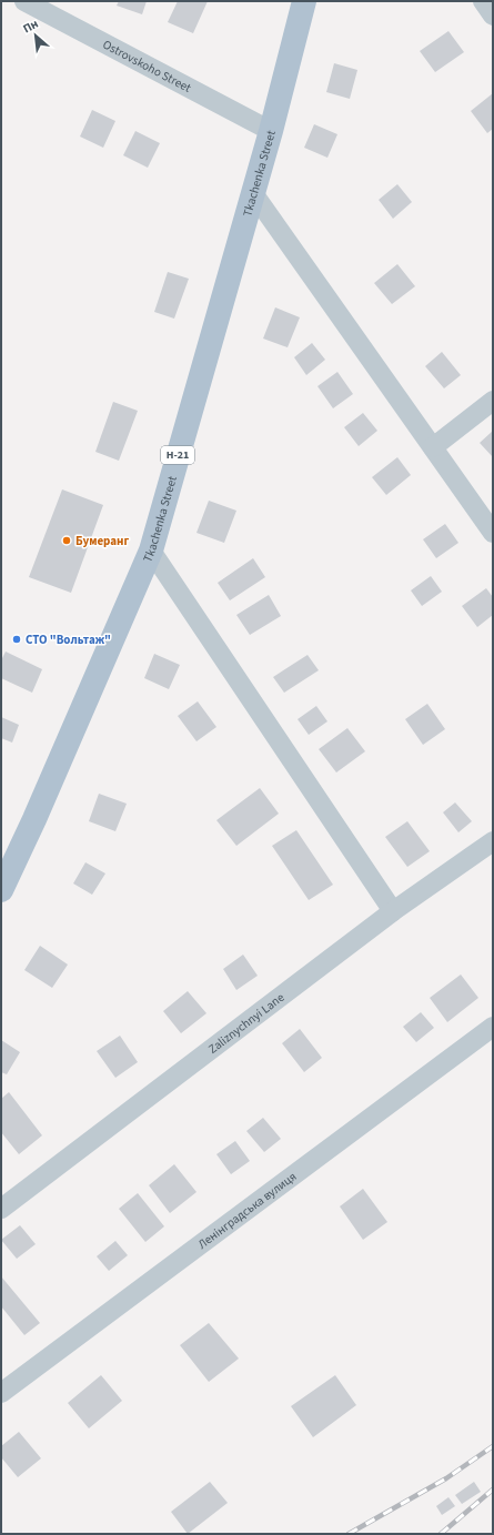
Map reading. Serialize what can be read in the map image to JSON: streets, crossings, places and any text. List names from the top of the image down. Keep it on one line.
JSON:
{"streets":{"main road":["Tkachenka Street","Н-21"],"street":["Ostrovskoho Street","Zaliznychnyi Lane","Ленінградська вулиця"]},"crossings":[["Ostrovskoho Street","Tkachenka Street"]],"places":["Бумеранг","СТО \"Вольтаж\""],"north":"top left"}
